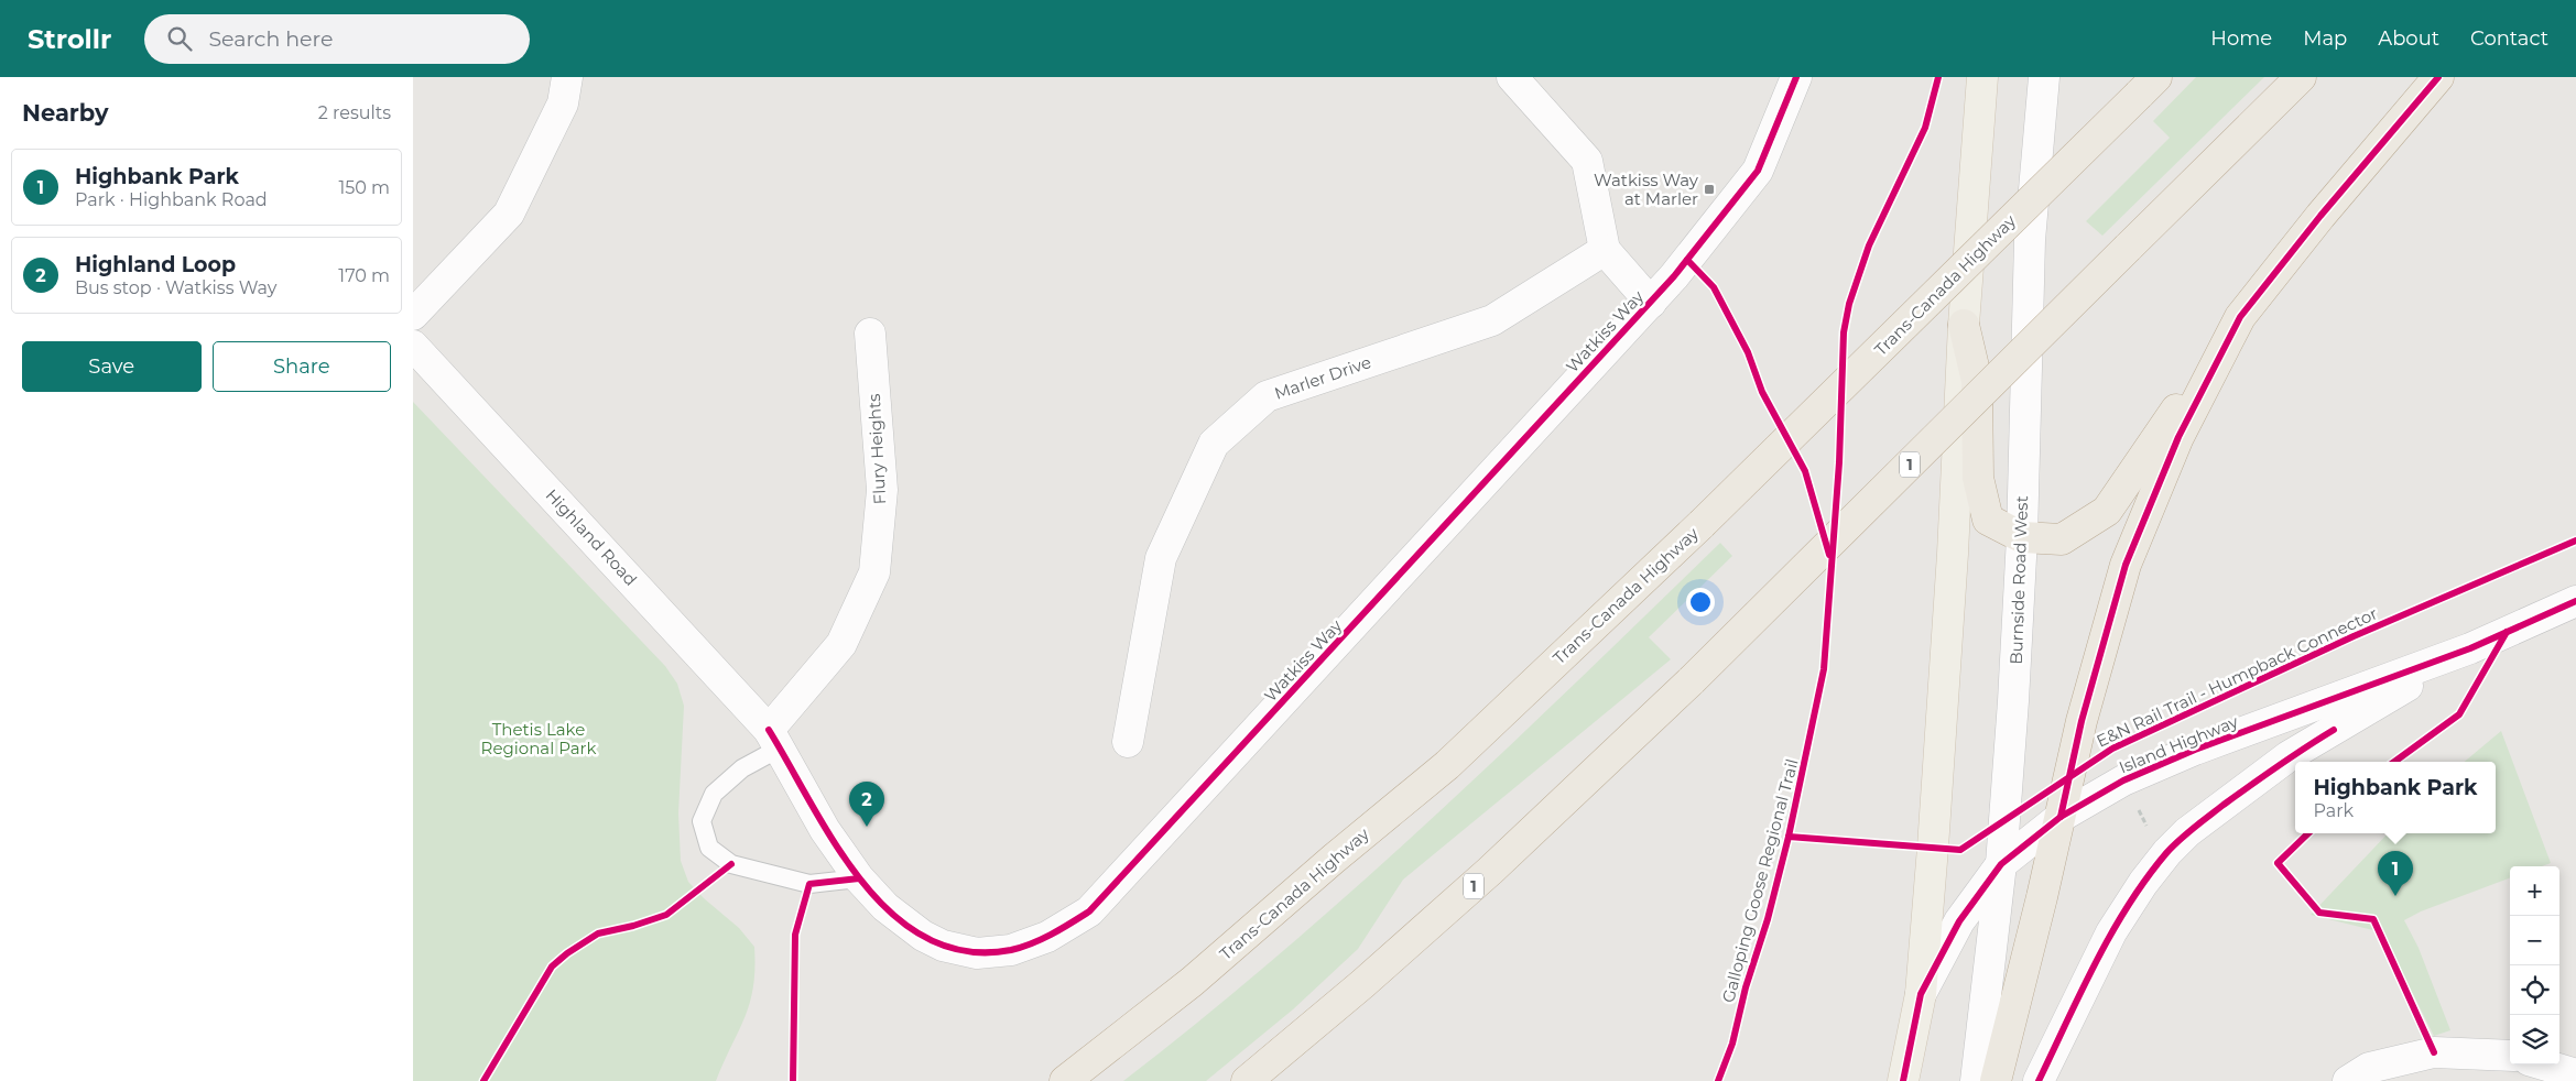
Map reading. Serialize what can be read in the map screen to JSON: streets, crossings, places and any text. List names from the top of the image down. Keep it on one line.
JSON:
{"streets":{"highway":["Trans-Canada Highway","1"],"main road":["Island Highway"],"street":["Watkiss Way","Marler Drive","Flury Heights","Highland Road","Burnside Road West"],"cycle path":["E&N Rail Trail - Humpback Connector","Galloping Goose Regional Trail"]},"crossings":[["Watkiss Way","Flury Heights"],["Watkiss Way","Highland Road"],["Flury Heights","Highland Road"],["Burnside Road West","Island Highway"]],"parks":["Thetis Lake Regional Park"],"places":{"transit":["Watkiss Way at Marler"]},"page":{"header":"Strollr","search":"Search here","nav":["Home","Map","About","Contact"],"heading":["Nearby","2 results"],"list":[{"mark":"1","name":"Highbank Park","note":"Park · Highbank Road","value":"150 m"},{"mark":"2","name":"Highland Loop","note":"Bus stop · Watkiss Way","value":"170 m"}],"buttons":["Save","Share"],"popup":["Highbank Park","Park"],"pins":["2","1"],"map_buttons":["+","−"]}}
